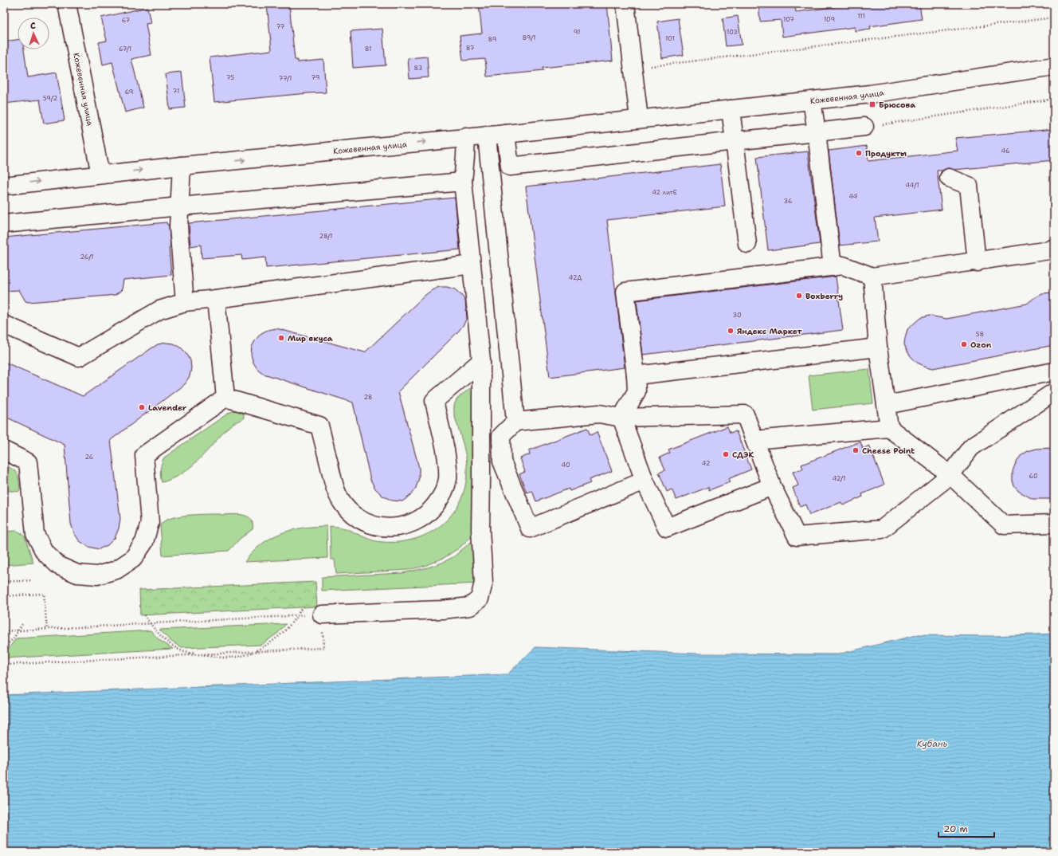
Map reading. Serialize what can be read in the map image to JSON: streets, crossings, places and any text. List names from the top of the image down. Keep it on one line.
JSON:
{"streets":{"main road":["Кожевенная улица"]},"water":["Кубань"],"places":{"transit":["Брюсова"],"other":["Продукты","Boxberry","Яндекс Маркет","Мир вкуса","Ozon","Lavender","Cheese Point","СДЭК"]},"house_numbers":["111","107","109","67","77","91","103","89/1","101","89","87","67/1","81","83","75","79","77/1","71","69","59/2","46","44/1","42 литЕ","44","36","28/1","26/1","42Д","30","58","28","26","42","40","60","42/1"],"scale_bar":"20 m","north":"top"}
